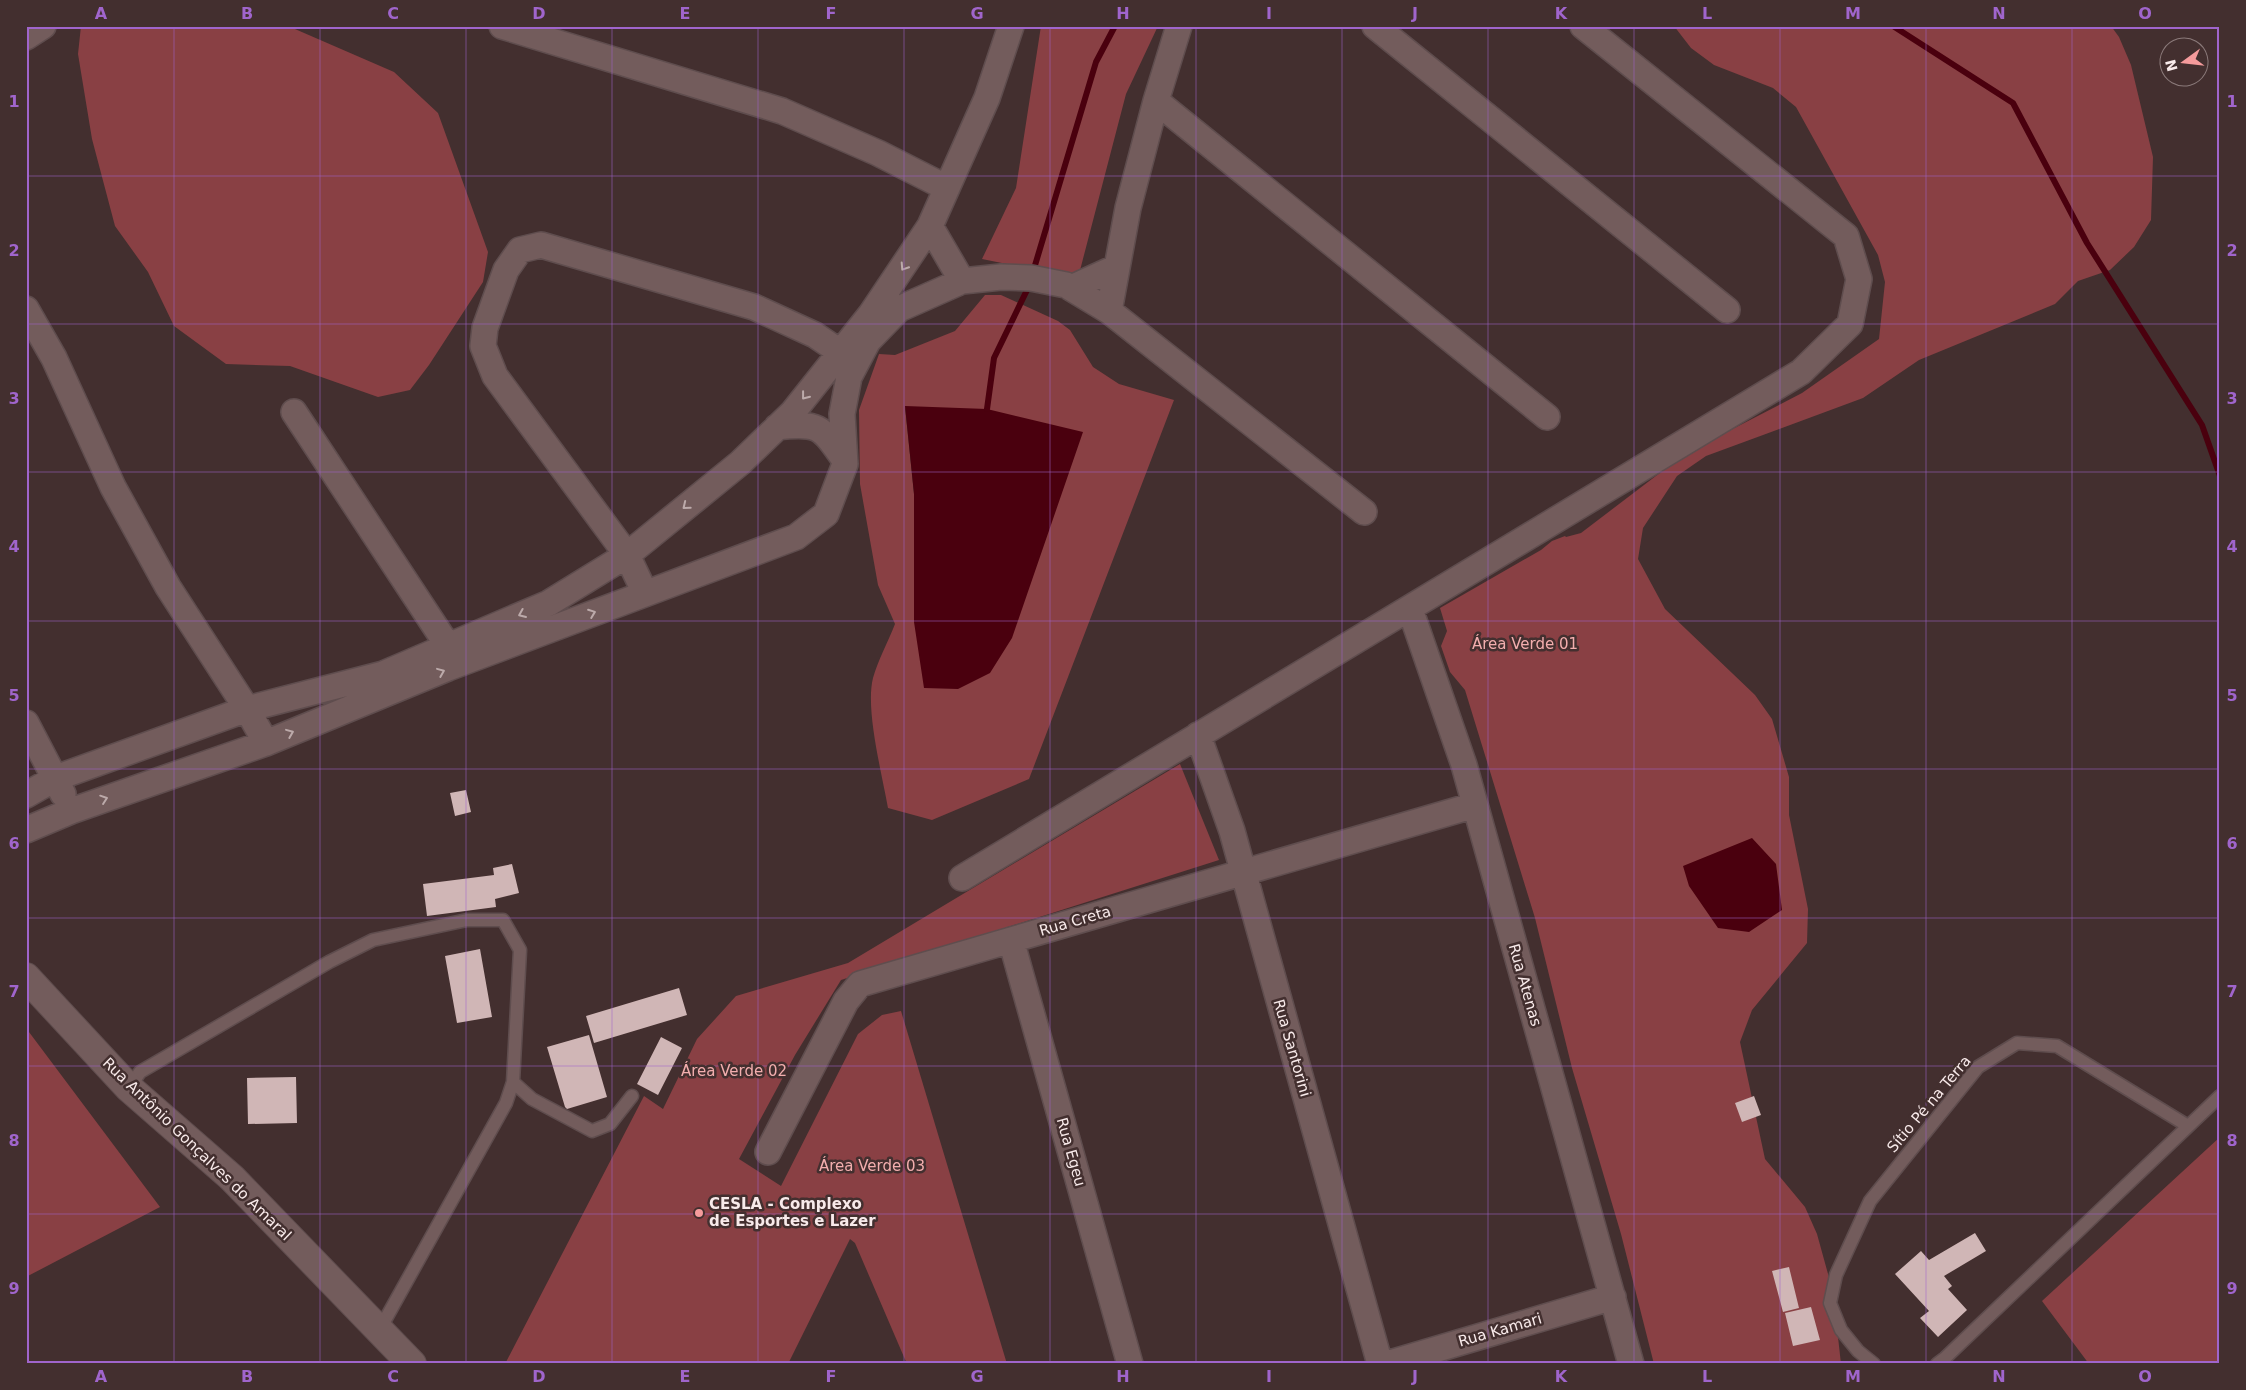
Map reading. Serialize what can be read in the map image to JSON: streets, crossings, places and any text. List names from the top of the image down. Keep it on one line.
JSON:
{"streets":{"street":["Rua Creta","Rua Atenas","Rua Santorini","Rua Antônio Gonçalves do Amaral","Rua Egeu","Rua Kamari"],"lane":["Sítio Pé na Terra"]},"crossings":[["Rua Creta","Rua Atenas"],["Rua Creta","Rua Santorini"],["Rua Creta","Rua Egeu"],["Rua Atenas","Rua Kamari"]],"parks":["Área Verde 01","Área Verde 02","Área Verde 03"],"places":["CESLA - Complexo de Esportes e Lazer"],"north":"left","grid":{"columns":["A","B","C","D","E","F","G","H","I","J","K","L","M","N","O"],"rows":["1","2","3","4","5","6","7","8","9"]}}
